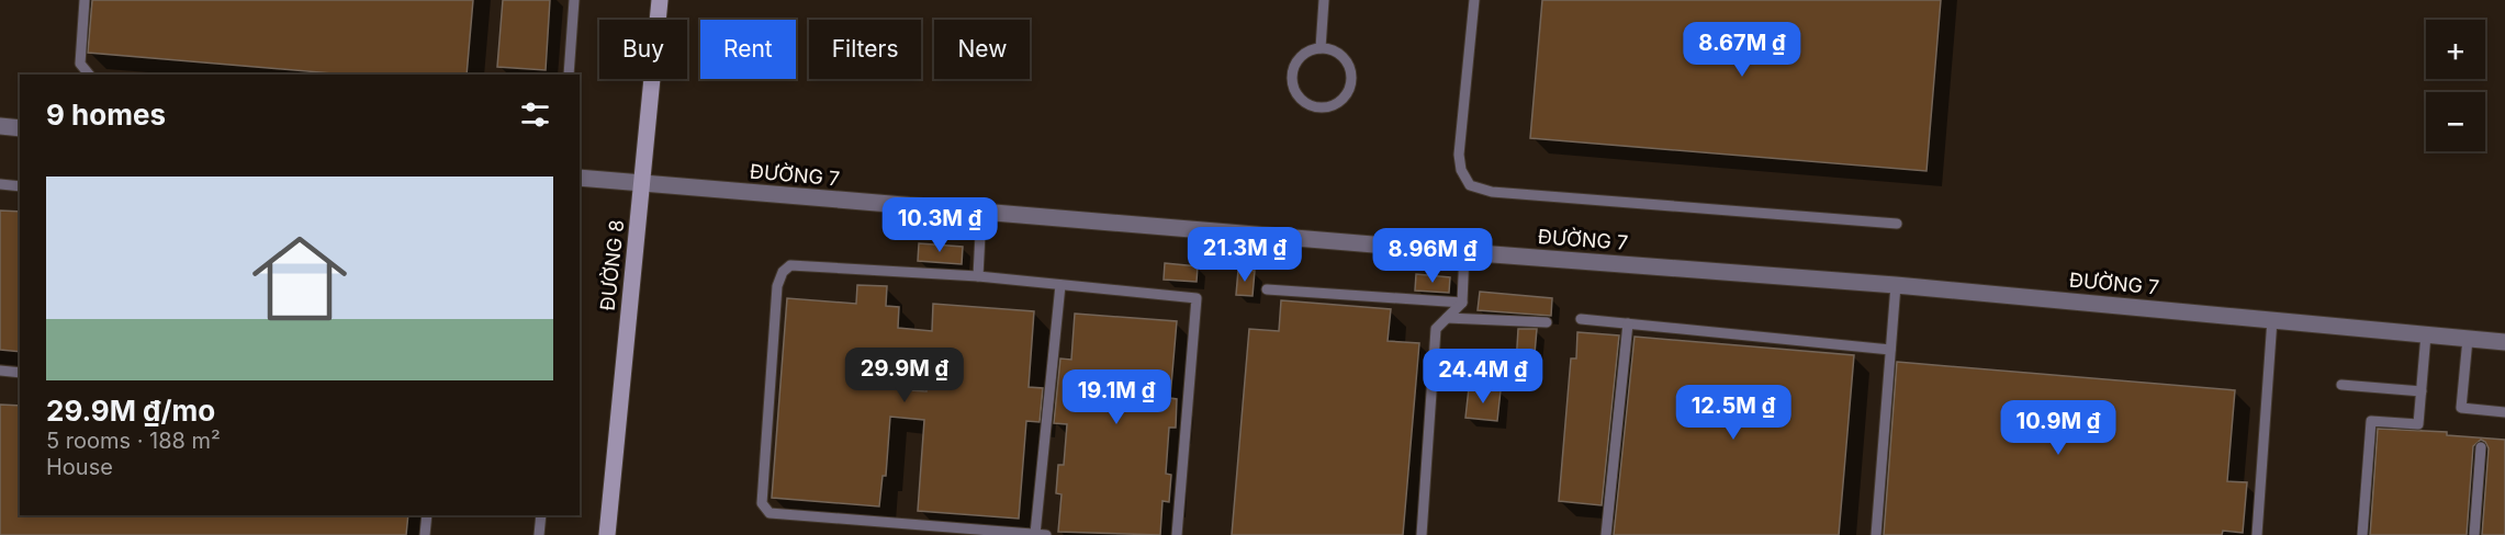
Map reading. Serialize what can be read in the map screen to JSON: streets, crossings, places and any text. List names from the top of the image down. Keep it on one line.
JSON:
{"streets":{"street":["ĐƯỜNG 7","ĐƯỜNG 8"]},"crossings":[["ĐƯỜNG 7","ĐƯỜNG 8"]],"page":{"map_buttons":["+","−"],"chip":["Buy","Rent","Filters","New"],"price":["8.67M ₫","10.3M ₫","21.3M ₫","8.96M ₫","29.9M ₫","24.4M ₫","19.1M ₫","12.5M ₫","10.9M ₫"],"heading":"9 homes","list":[{"name":"29.9M ₫/mo","note":"5 rooms · 188 m² · House"}]}}
